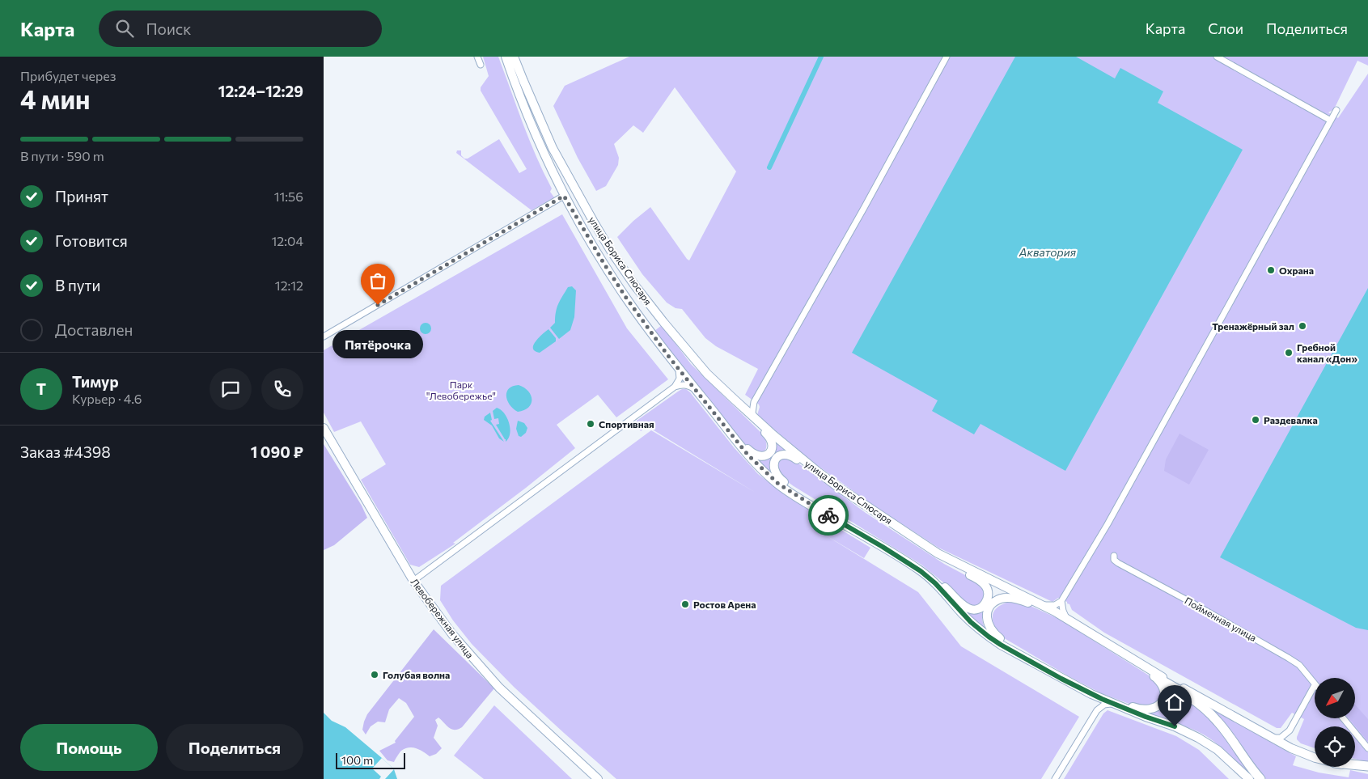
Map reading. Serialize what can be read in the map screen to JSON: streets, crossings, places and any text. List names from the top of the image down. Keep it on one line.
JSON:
{"streets":{"main road":["улица Бориса Слюсаря","Левобережная улица"],"street":["Пойменная улица"]},"water":["Акватория"],"parks":["Парк \"Левобережье\""],"places":["Охрана","Пятёрочка","Тренажёрный зал","Гребной канал «Дон»","Раздевалка","Спортивная","Ростов Арена","Голубая волна"],"scale_bar":"100 m","north":"bottom left","page":{"header":"Карта","search":"Поиск","nav":["Карта","Слои","Поделиться"],"heading":["4 мин","Прибудет через","12:24–12:29"],"panel":["Тимур","Курьер · 4.6","Заказ #4398","1 090 ₽"],"bar":"В пути · 590 m","list":[["Принят","11:56"],["Готовится","12:04"],["В пути","12:12"],"Доставлен"],"bubble":"Пятёрочка","round":"Т","buttons":["Помощь","Поделиться"],"scale":"100 m"}}
